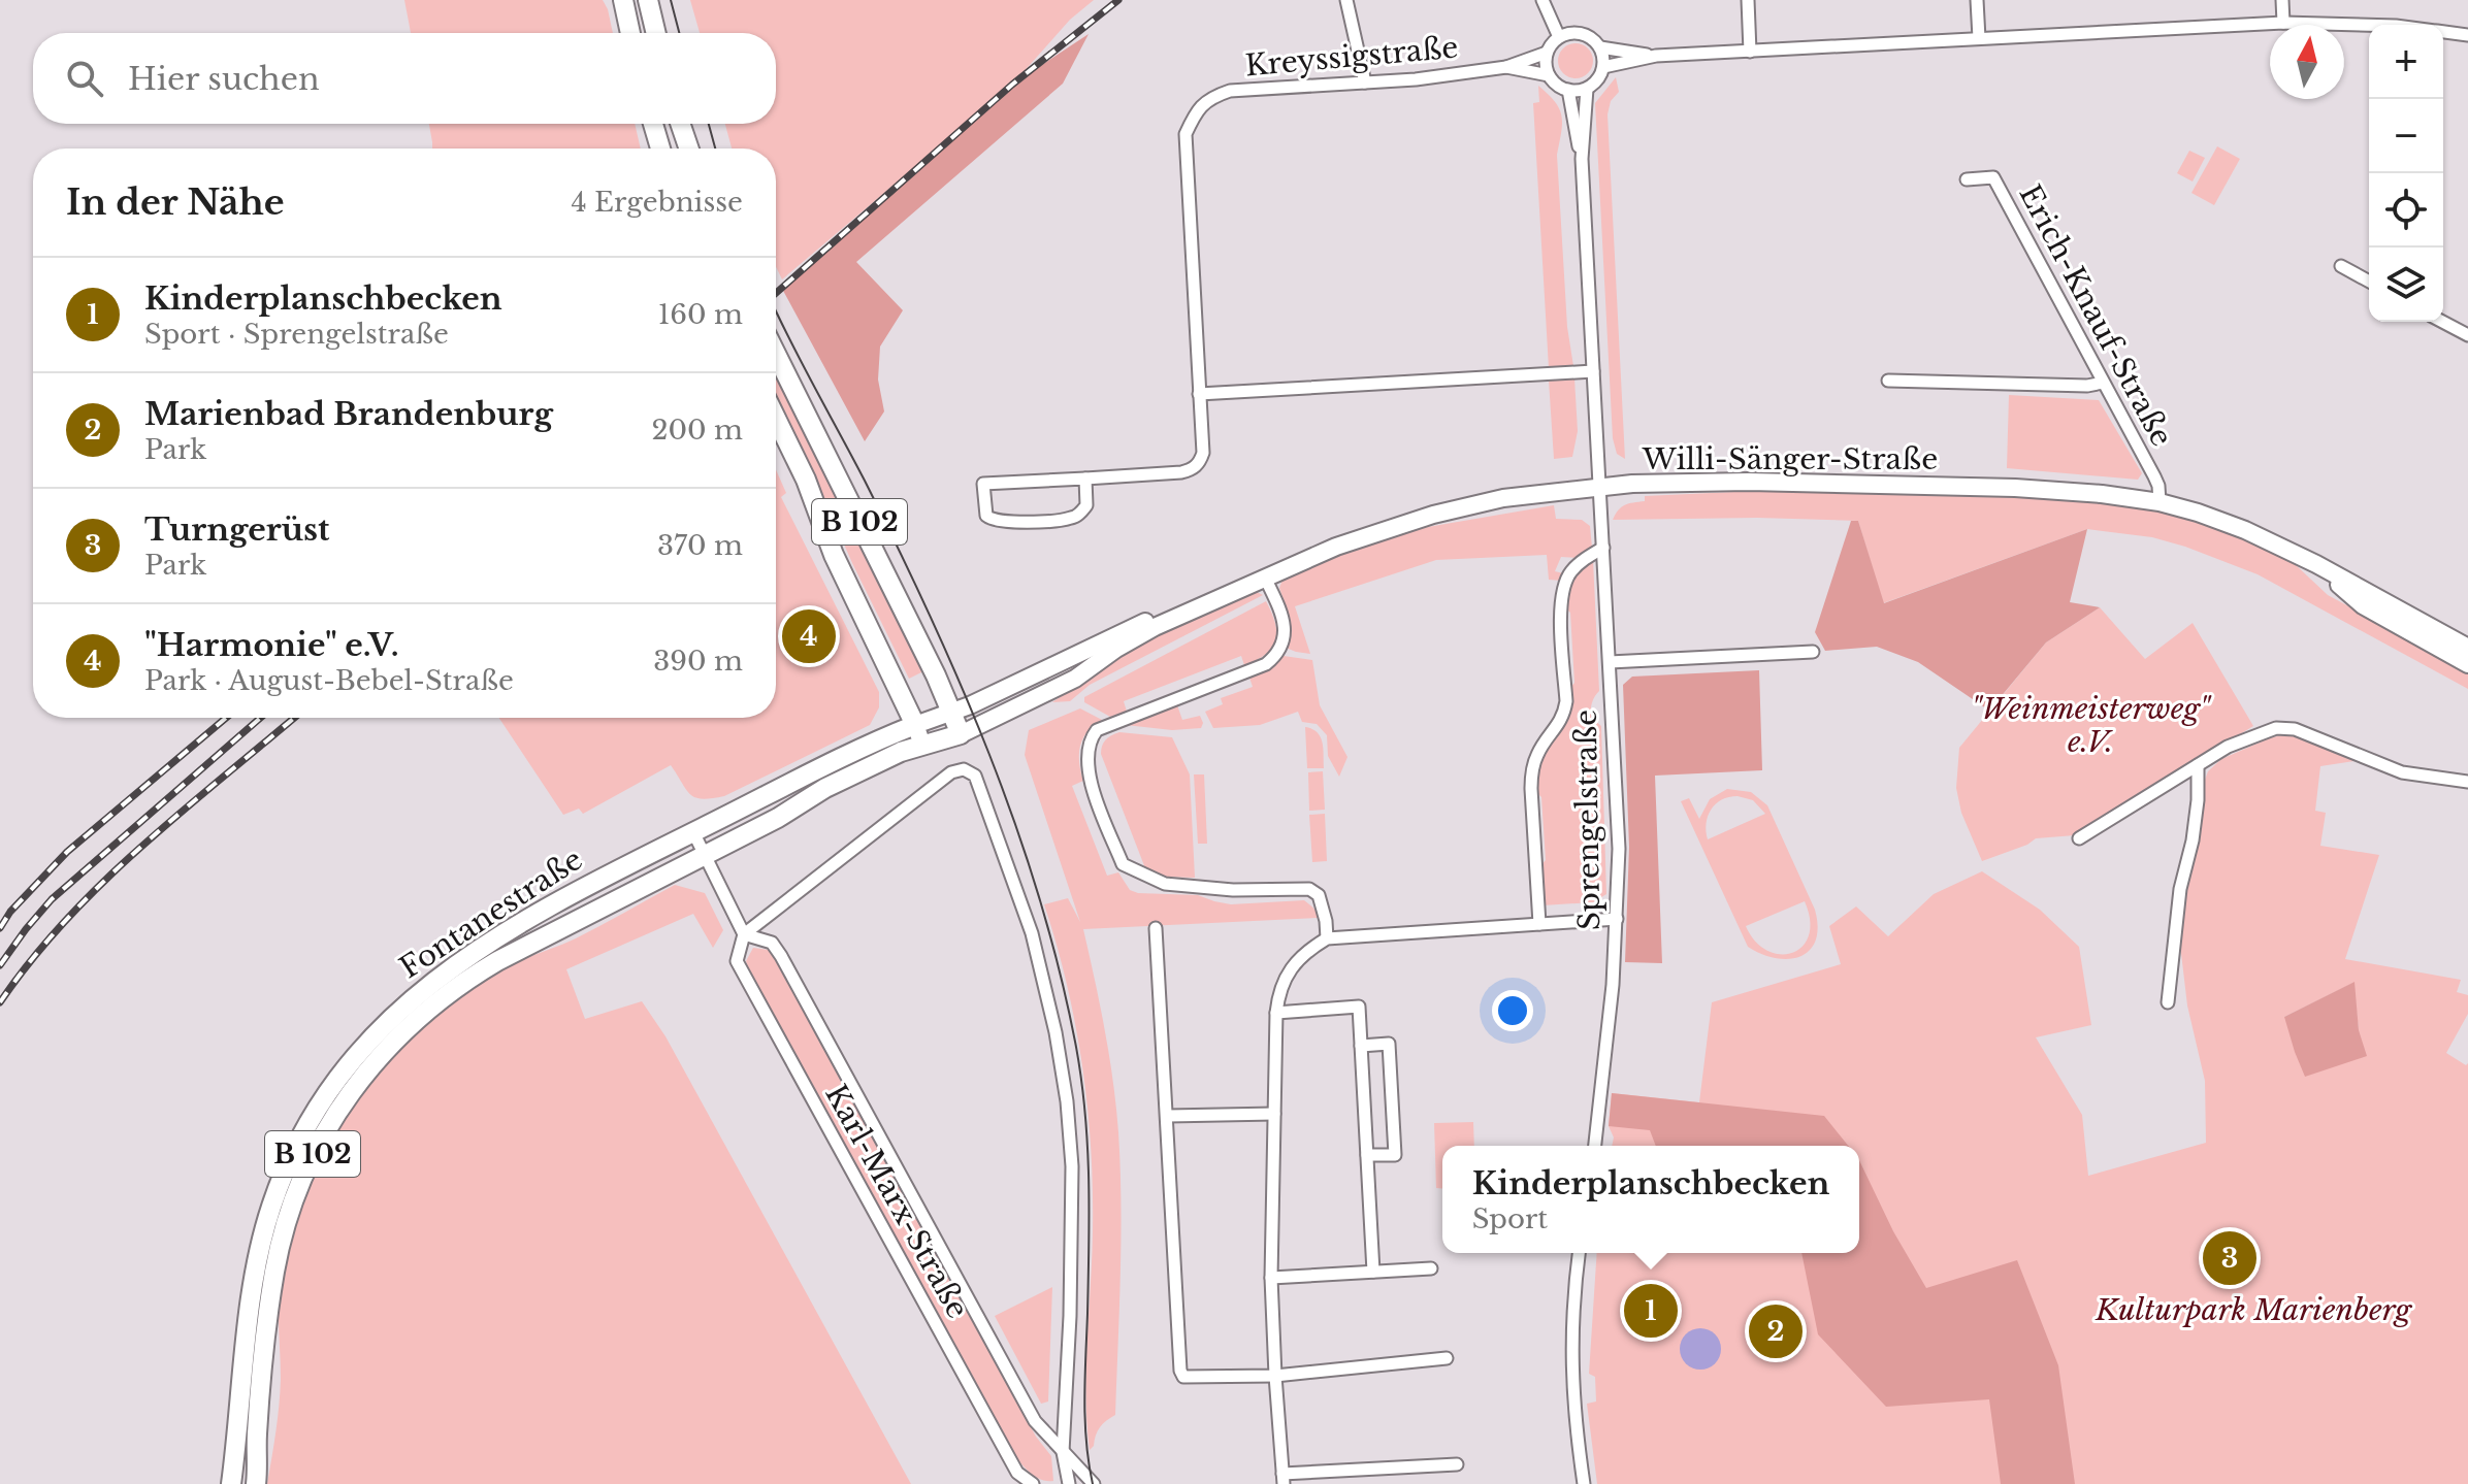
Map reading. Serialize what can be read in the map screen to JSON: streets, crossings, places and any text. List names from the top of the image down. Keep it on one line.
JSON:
{"streets":{"main road":["Willi-Sänger-Straße","B 102","Fontanestraße"],"street":["Kreyssigstraße","Erich-Knauf-Straße","Sprengelstraße","Karl-Marx-Straße"]},"crossings":[["Erich-Knauf-Straße","Willi-Sänger-Straße"],["Willi-Sänger-Straße","B 102"],["Willi-Sänger-Straße","Sprengelstraße"],["Willi-Sänger-Straße","Fontanestraße"],["B 102","Fontanestraße"],["Fontanestraße","Karl-Marx-Straße"]],"parks":["\"Weinmeisterweg\" e.V.","Kulturpark Marienberg"],"north":"top","page":{"map_buttons":["+","−"],"search":"Hier suchen","heading":["In der Nähe","4 Ergebnisse"],"list":[{"mark":"1","name":"Kinderplanschbecken","note":"Sport · Sprengelstraße","value":"160 m"},{"mark":"2","name":"Marienbad Brandenburg","note":"Park","value":"200 m"},{"mark":"3","name":"Turngerüst","note":"Park","value":"370 m"},{"mark":"4","name":"\"Harmonie\" e.V.","note":"Park · August-Bebel-Straße","value":"390 m"}],"pins":["4","3","1","2"],"popup":["Kinderplanschbecken","Sport"]}}
